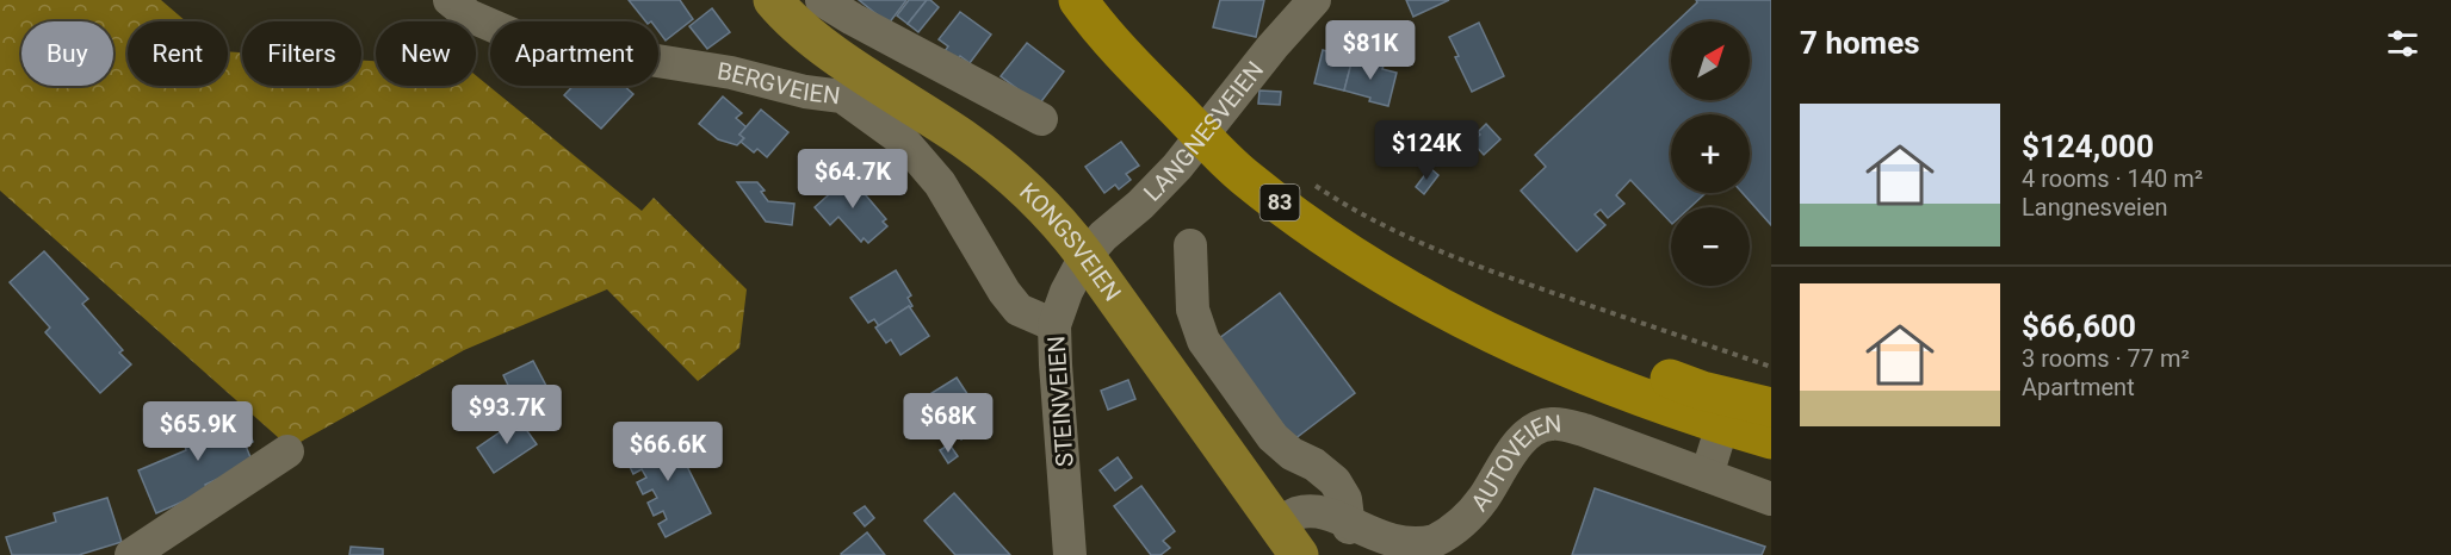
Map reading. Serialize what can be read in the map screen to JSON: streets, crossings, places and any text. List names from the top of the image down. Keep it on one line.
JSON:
{"streets":{"highway":["83"],"main road":["KONGSVEIEN"],"street":["BERGVEIEN","LANGNESVEIEN","STEINVEIEN","AUTOVEIEN"]},"crossings":[["BERGVEIEN","STEINVEIEN"],["LANGNESVEIEN","KONGSVEIEN"],["LANGNESVEIEN","STEINVEIEN"],["KONGSVEIEN","STEINVEIEN"],["KONGSVEIEN","AUTOVEIEN"]],"north":"top right","page":{"heading":"7 homes","price":["$81K","$124K","$64.7K","$93.7K","$68K","$65.9K","$66.6K"],"map_buttons":["+","−"],"chip":["Buy","Rent","Filters","New","Apartment"],"list":[{"name":"$124,000","note":"4 rooms · 140 m² · Langnesveien"},{"name":"$66,600","note":"3 rooms · 77 m² · Apartment"}]}}
